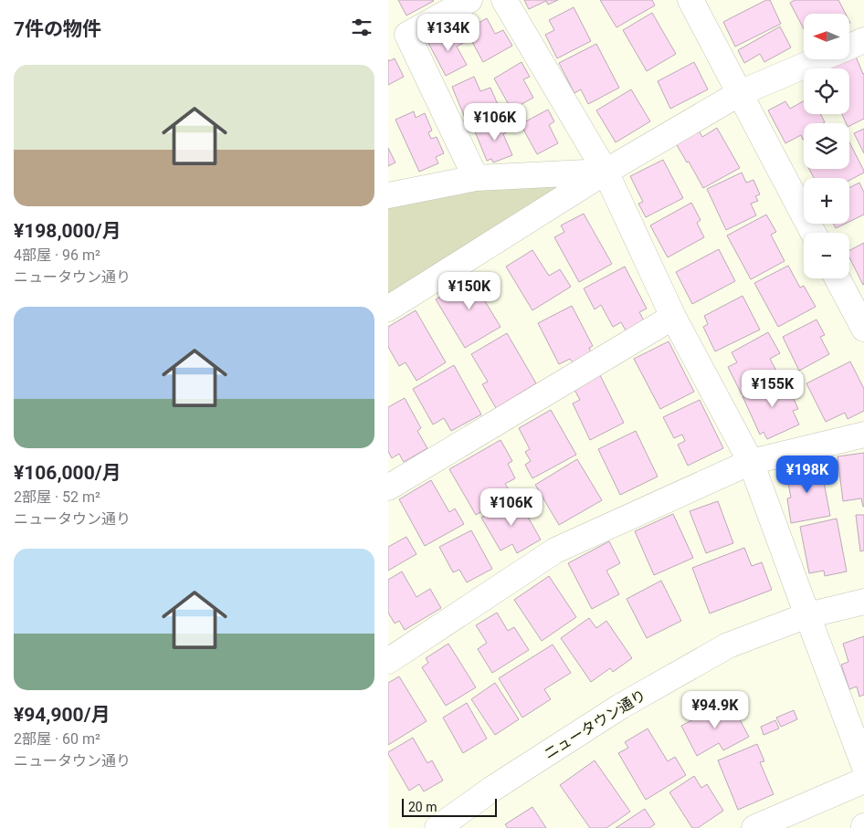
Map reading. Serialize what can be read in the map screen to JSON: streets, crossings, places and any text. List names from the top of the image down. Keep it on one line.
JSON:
{"streets":{"street":["ニュータウン通り"]},"scale_bar":"20 m","north":"left","page":{"heading":"7件の物件","map_buttons":["+","−"],"price":["¥134K","¥106K","¥150K","¥155K","¥198K","¥106K","¥94.9K"],"list":[{"name":"¥198,000/月","note":"4部屋 · 96 m² · ニュータウン通り"},{"name":"¥106,000/月","note":"2部屋 · 52 m² · ニュータウン通り"},{"name":"¥94,900/月","note":"2部屋 · 60 m² · ニュータウン通り"}],"scale":"20 m"}}
